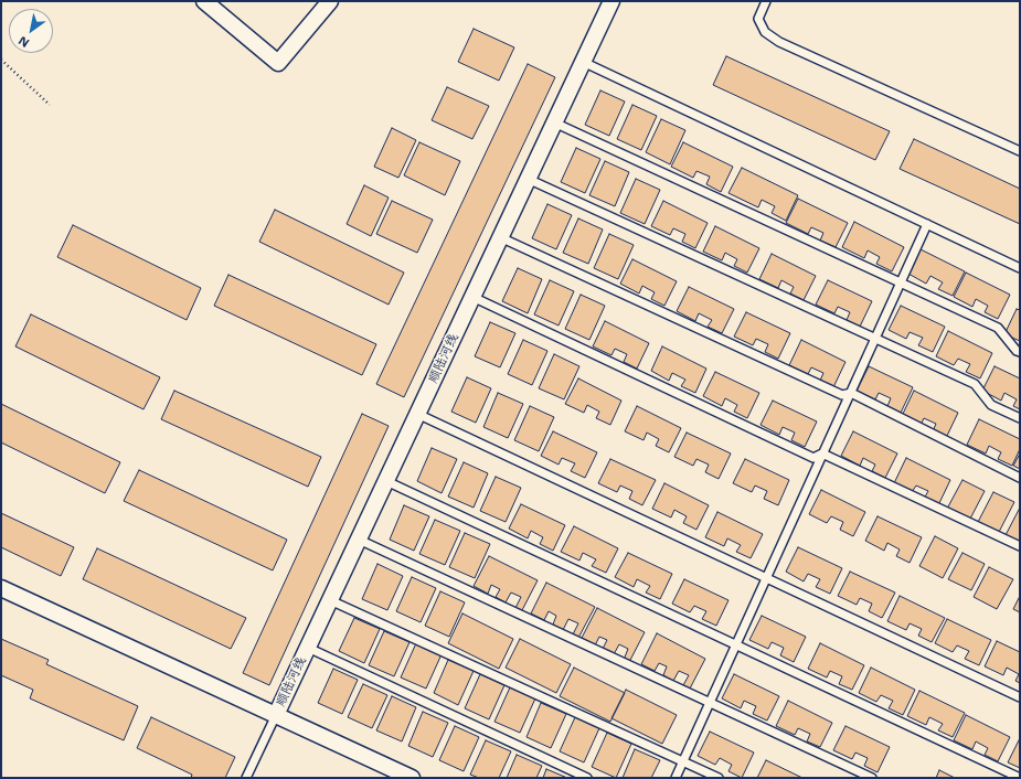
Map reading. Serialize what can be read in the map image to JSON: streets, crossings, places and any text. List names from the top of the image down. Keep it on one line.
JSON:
{"streets":{"street":["顺陆河线"]},"north":"bottom left"}
